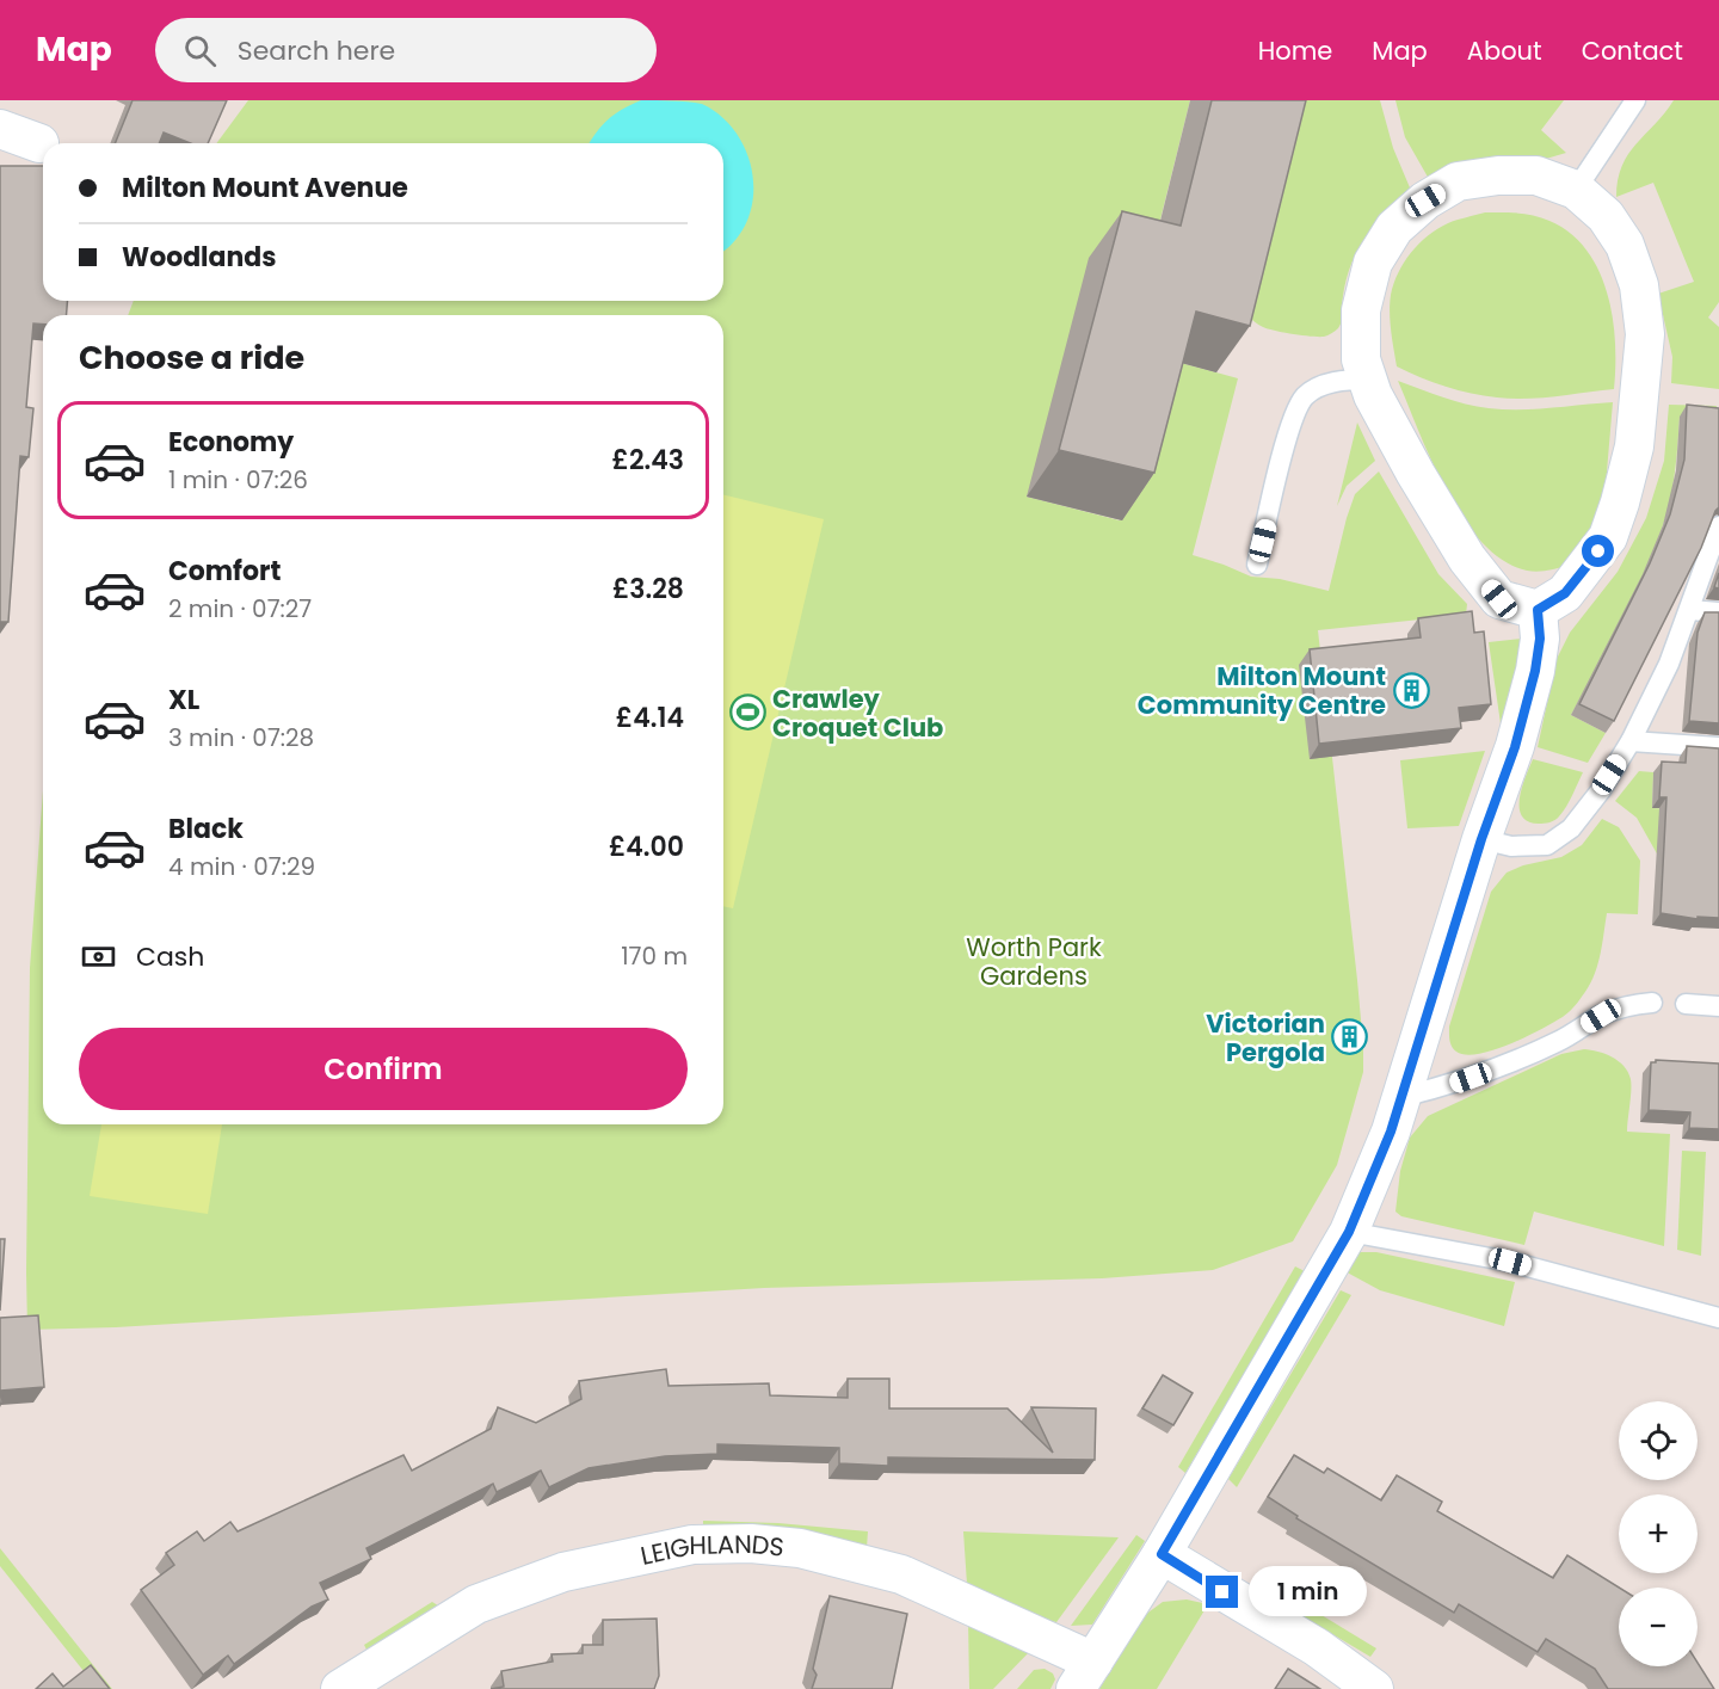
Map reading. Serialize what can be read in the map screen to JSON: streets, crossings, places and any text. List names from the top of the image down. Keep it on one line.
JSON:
{"streets":{"street":["LEIGHLANDS"]},"parks":["Worth Park Gardens"],"places":{"building":["Milton Mount Community Centre","Victorian Pergola"],"sports":["Crawley Croquet Club"]},"page":{"header":"Map","search":"Search here","nav":["Home","Map","About","Contact"],"banner":["Milton Mount Avenue","Woodlands"],"heading":"Choose a ride","list":[{"name":"Economy","note":"1 min · 07:26","value":"£2.43"},{"name":"Comfort","note":"2 min · 07:27","value":"£3.28"},{"name":"XL","note":"3 min · 07:28","value":"£4.14"},{"name":"Black","note":"4 min · 07:29","value":"£4.00"}],"pay":["Cash","170 m"],"buttons":"Confirm","map_buttons":["+","−"],"bubble":"1 min"}}
